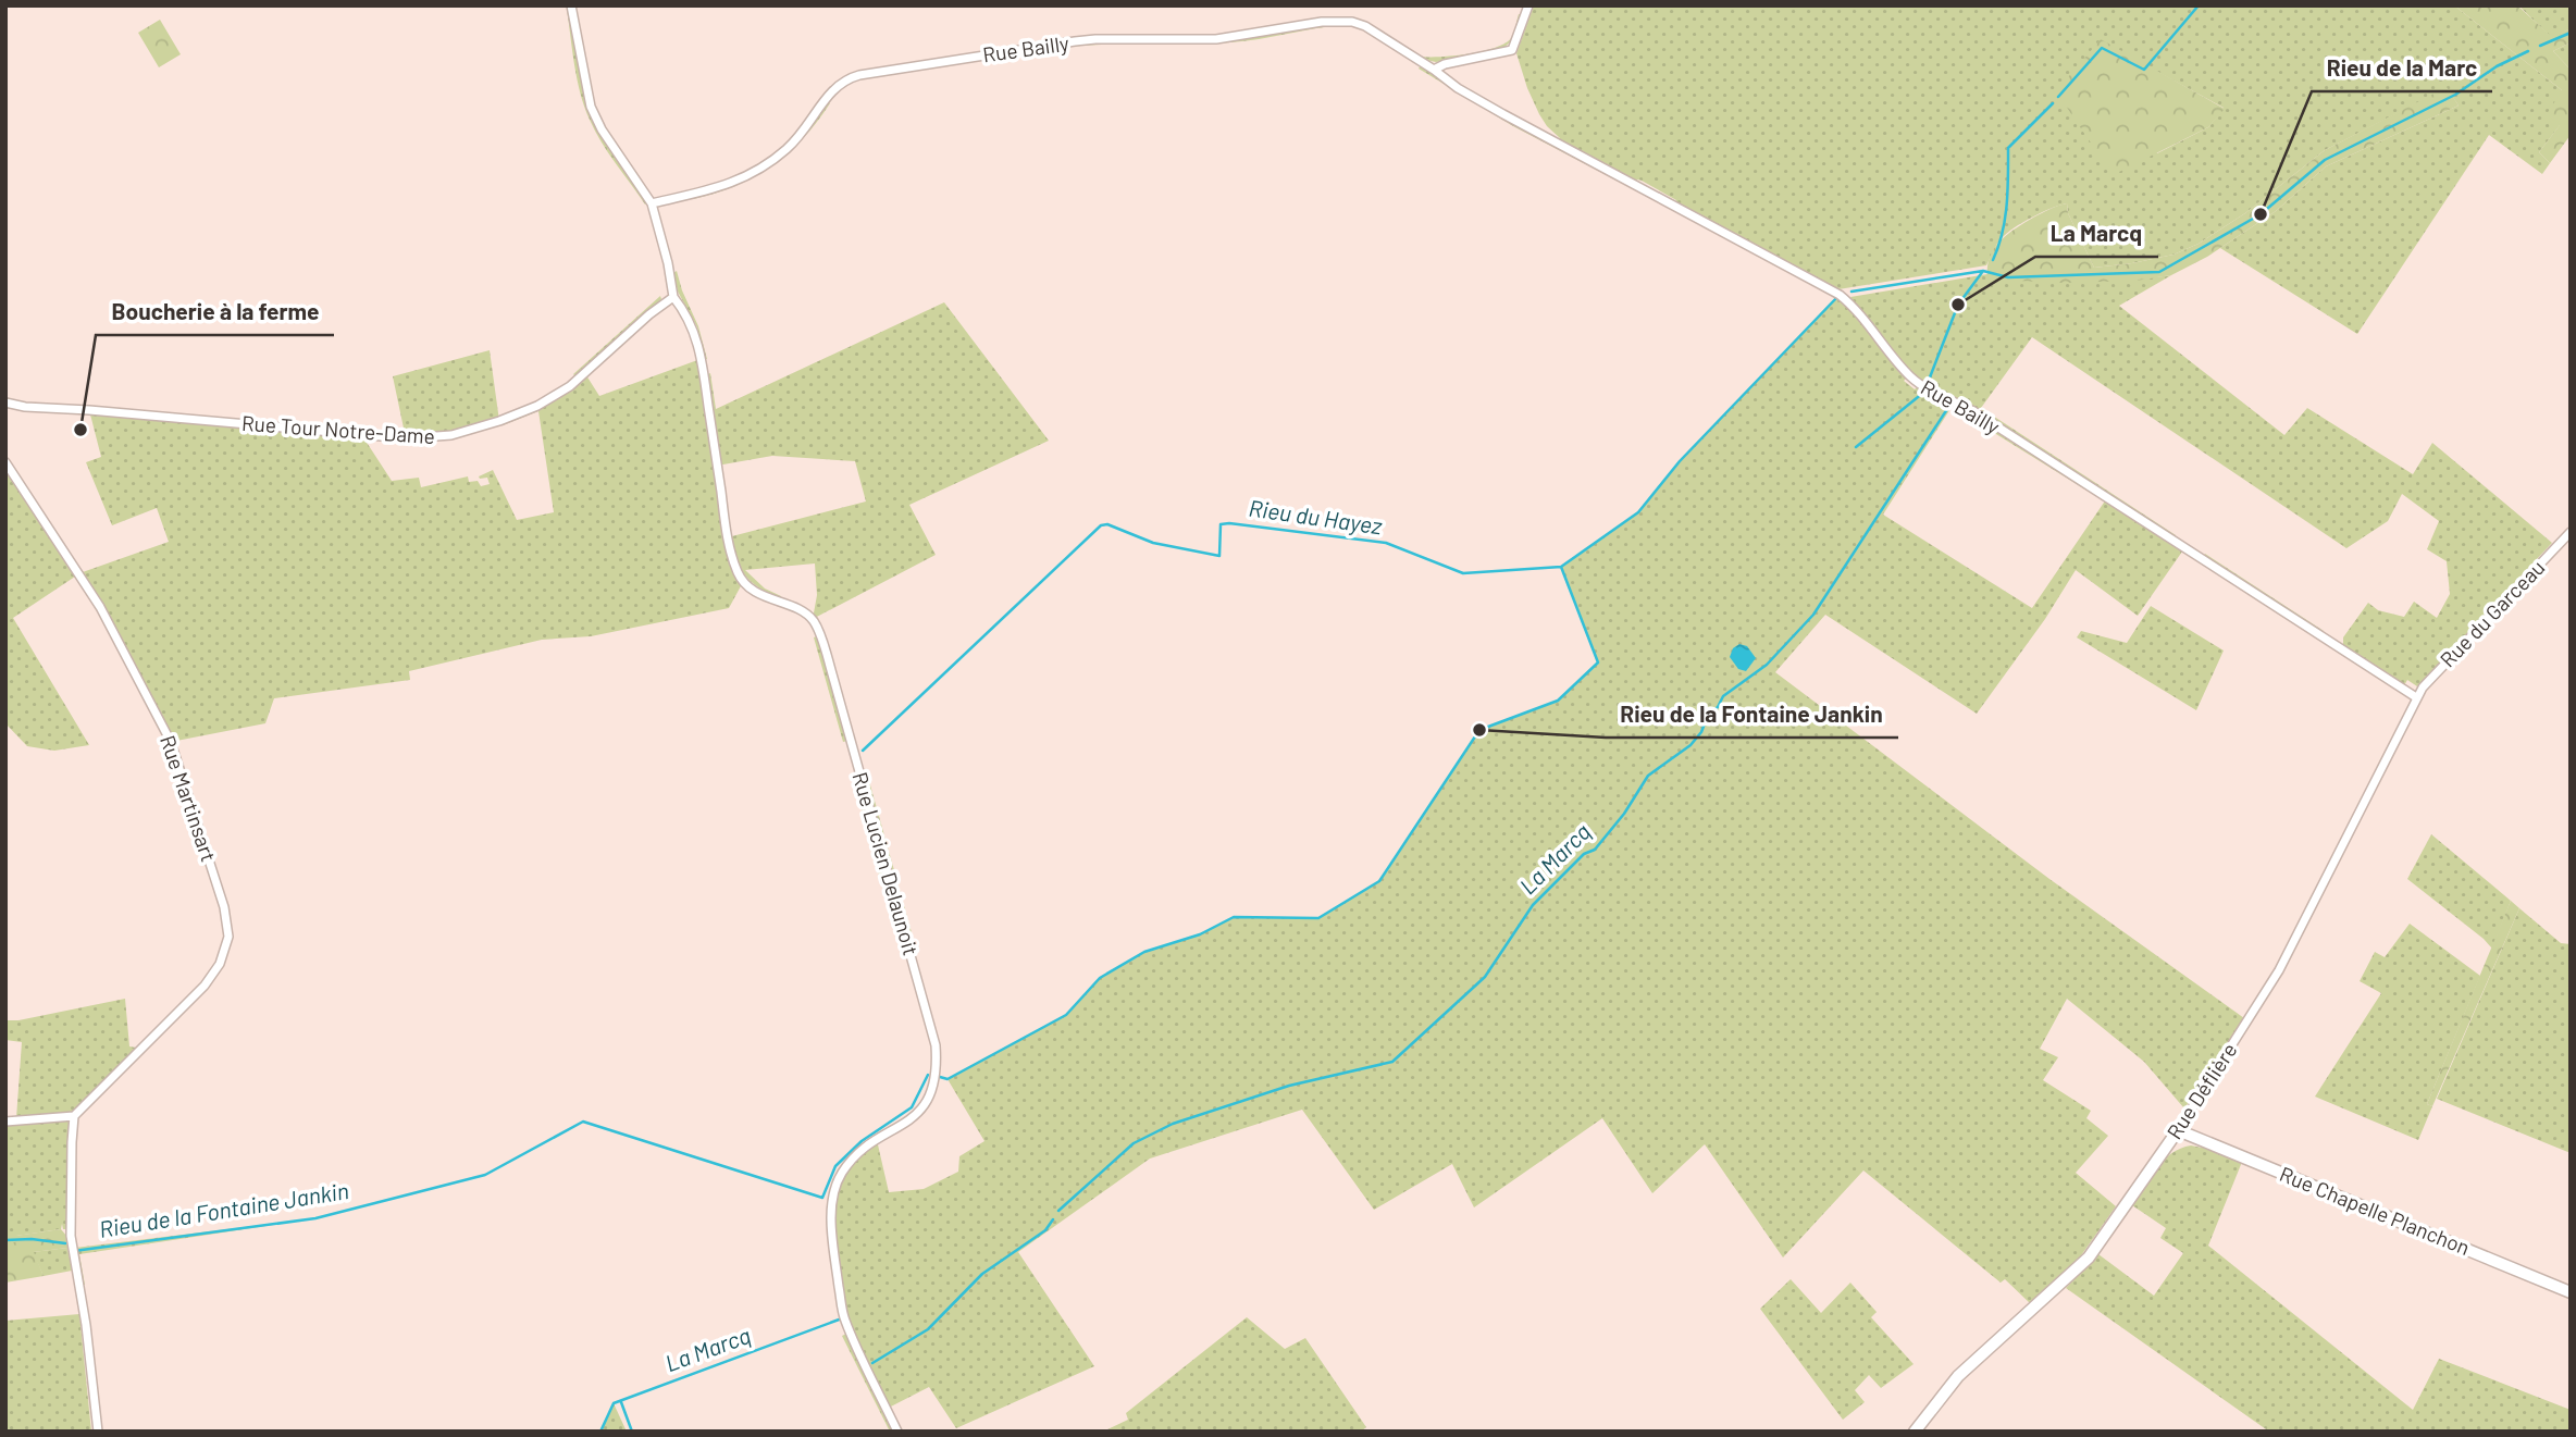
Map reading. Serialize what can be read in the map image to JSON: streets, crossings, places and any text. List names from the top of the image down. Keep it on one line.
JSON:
{"streets":{"street":["Rue Bailly","Rue Tour Notre-Dame","Rue du Garceau","Rue Martinsart","Rue Lucien Delaunoit","Rue Déflière","Rue Chapelle Planchon"]},"crossings":[["Rue Bailly","Rue du Garceau"],["Rue Bailly","Rue Déflière"],["Rue Tour Notre-Dame","Rue Lucien Delaunoit"],["Rue du Garceau","Rue Déflière"],["Rue Déflière","Rue Chapelle Planchon"]],"water":["Rieu du Hayez","La Marcq","Rieu de la Fontaine Jankin"],"places":["Rieu de la Marc","La Marcq","Boucherie à la ferme","Rieu de la Fontaine Jankin"]}
